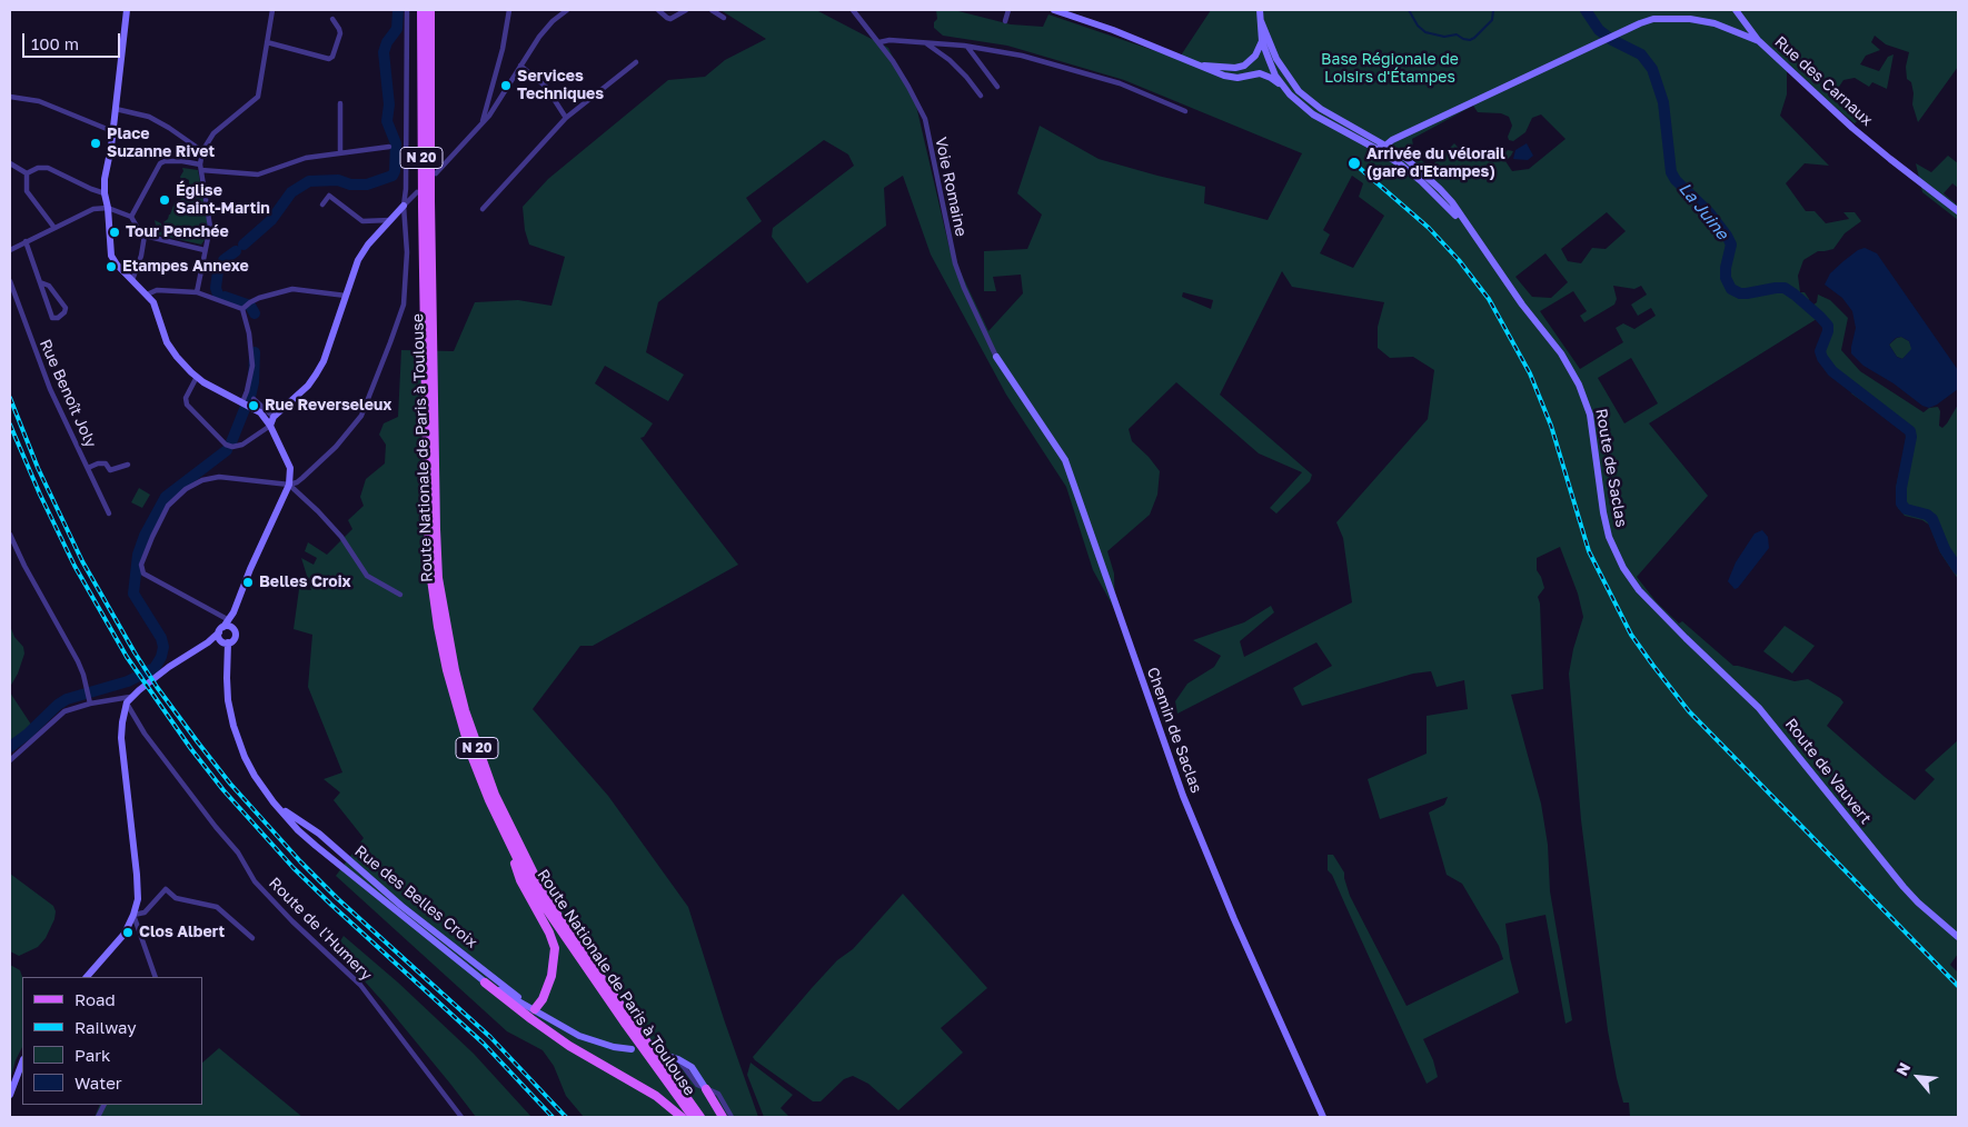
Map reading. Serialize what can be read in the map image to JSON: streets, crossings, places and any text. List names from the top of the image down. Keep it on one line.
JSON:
{"streets":{"main road":["Rue des Carnaux","N 20","Route Nationale de Paris à Toulouse","Route de Saclas","Chemin de Saclas","Route de Vauvert","Rue des Belles Croix"],"street":["Voie Romaine","Rue Benoît Joly","Route de l'Humery"]},"crossings":[["Rue des Carnaux","Route de Saclas"],["Voie Romaine","Chemin de Saclas"],["Route de Saclas","Route de Vauvert"]],"water":["La Juine"],"parks":["Base Régionale de Loisirs d'Étampes"],"places":["Services Techniques","Place Suzanne Rivet","Arrivée du vélorail (gare d'Etampes)","Église Saint-Martin","Tour Penchée","Etampes Annexe","Rue Reverseleux","Belles Croix","Clos Albert"],"legend":["Road","Railway","Park","Water"],"scale_bar":"100 m","north":"top left"}
